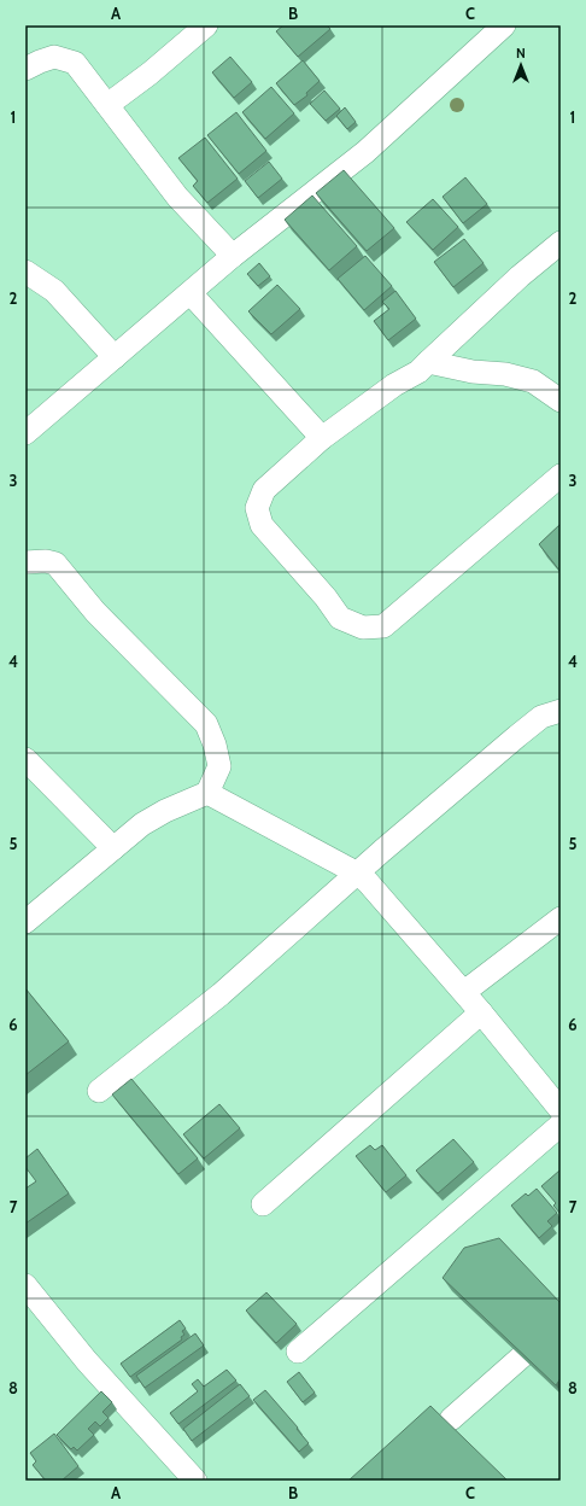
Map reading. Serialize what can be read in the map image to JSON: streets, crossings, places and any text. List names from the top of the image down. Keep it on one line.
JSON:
{"north":"top","grid":{"columns":["A","B","C"],"rows":["1","2","3","4","5","6","7","8"]}}
